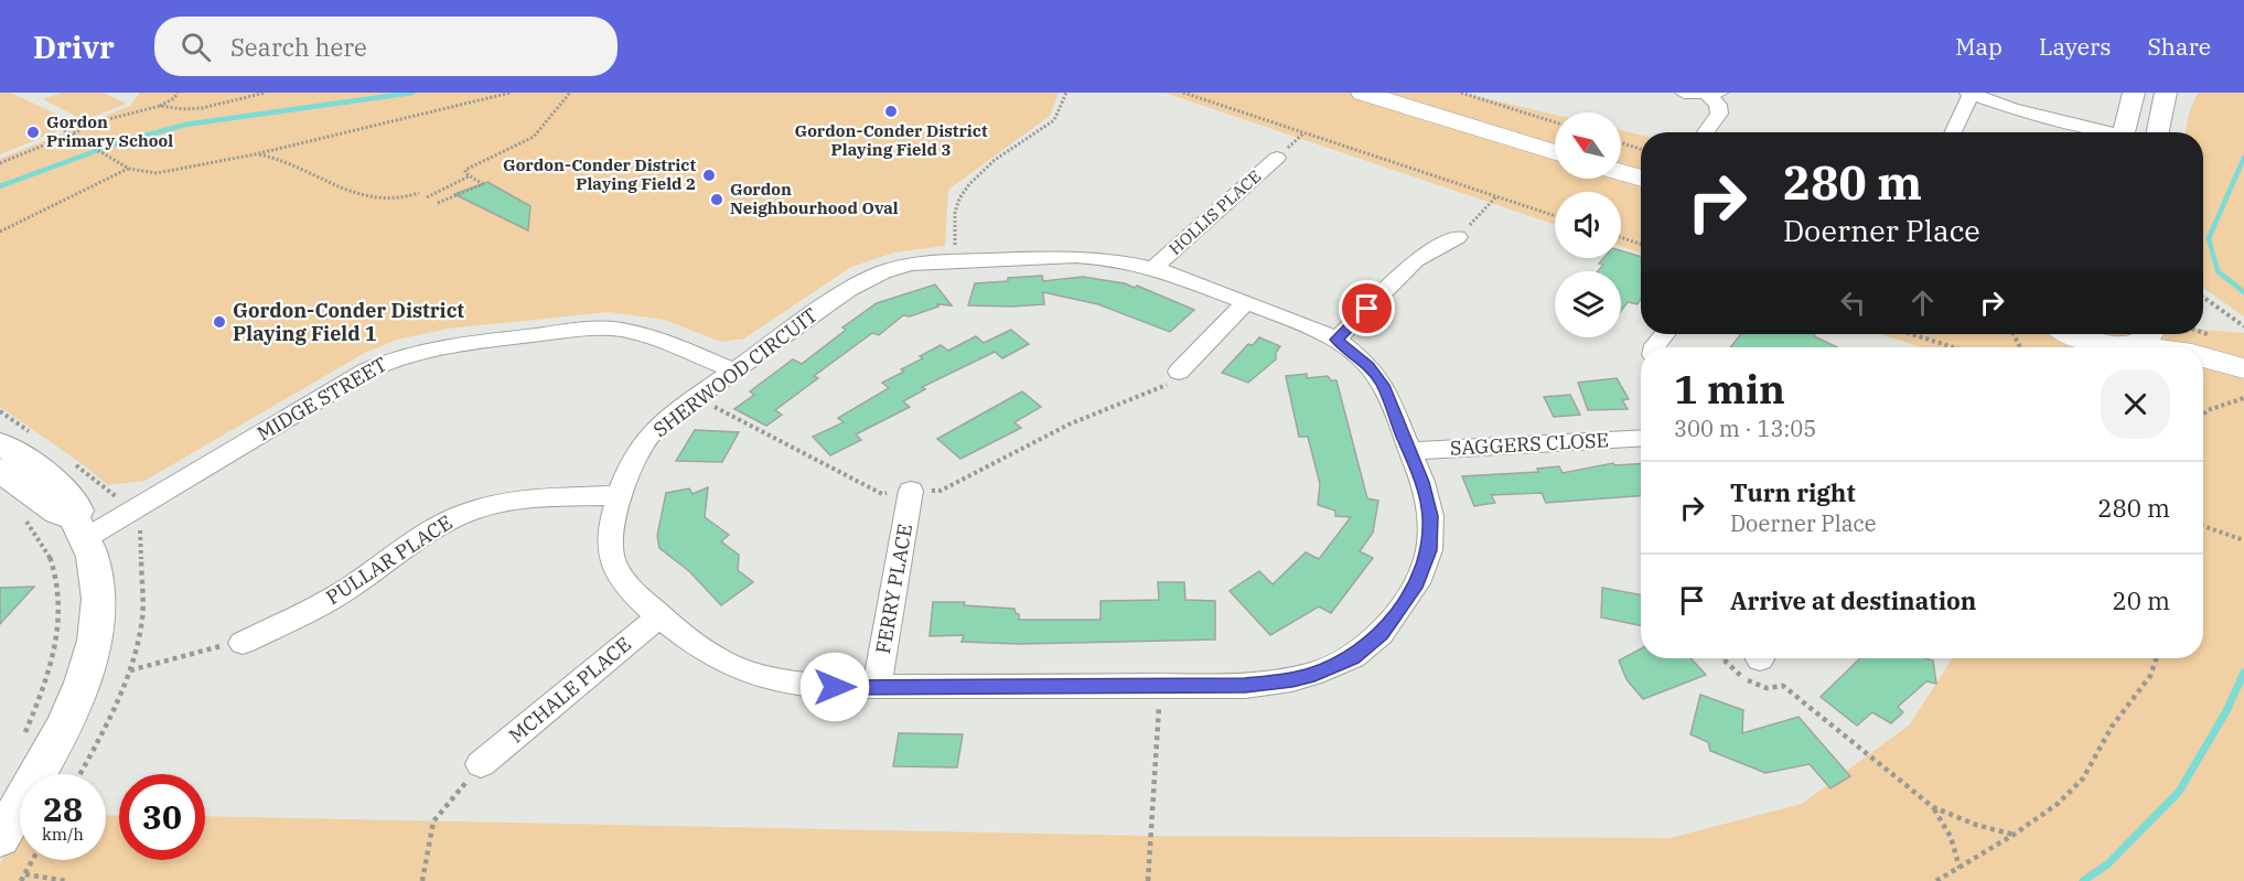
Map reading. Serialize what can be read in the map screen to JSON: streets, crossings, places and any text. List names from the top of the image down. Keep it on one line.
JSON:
{"streets":{"street":["HOLLIS PLACE","SHERWOOD CIRCUIT","MIDGE STREET","SAGGERS CLOSE","PULLAR PLACE","FERRY PLACE","MCHALE PLACE"]},"crossings":[["HOLLIS PLACE","SHERWOOD CIRCUIT"],["SHERWOOD CIRCUIT","MIDGE STREET"],["SHERWOOD CIRCUIT","SAGGERS CLOSE"],["SHERWOOD CIRCUIT","PULLAR PLACE"],["SHERWOOD CIRCUIT","FERRY PLACE"],["SHERWOOD CIRCUIT","MCHALE PLACE"]],"places":["Gordon-Conder District Playing Field 3","Gordon Primary School","Gordon-Conder District Playing Field 2","Gordon Neighbourhood Oval","Gordon-Conder District Playing Field 1"],"north":"top left","page":{"header":"Drivr","search":"Search here","nav":["Map","Layers","Share"],"turn":["280 m","Doerner Place"],"heading":["1 min","300 m · 13:05"],"list":[{"name":"Turn right","note":"Doerner Place","value":"280 m"},{"name":"Arrive at destination","value":"20 m"}],"speed":"28 km/h","limit":"30"}}
